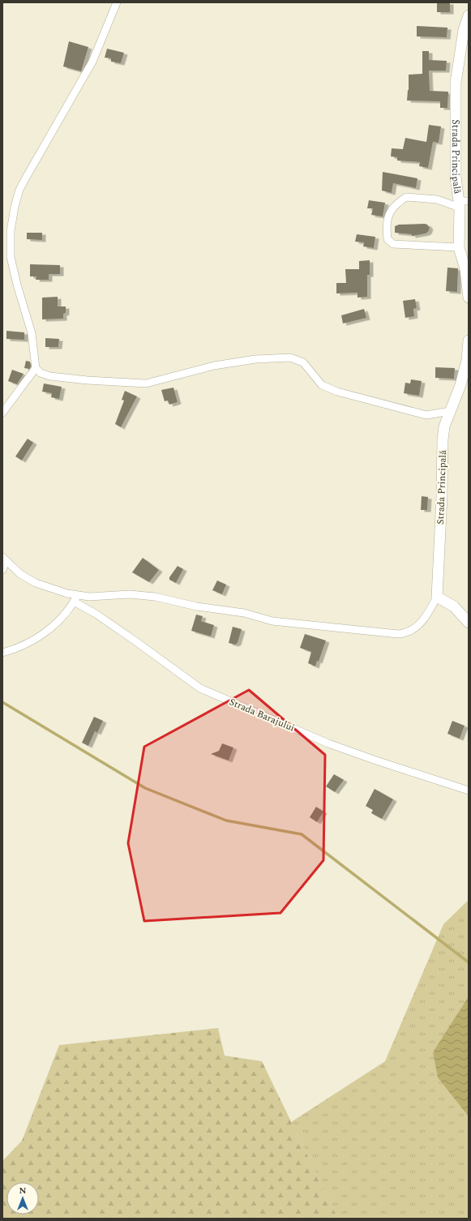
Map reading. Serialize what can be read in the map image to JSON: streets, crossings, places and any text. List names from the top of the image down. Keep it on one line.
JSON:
{"streets":{"main road":["Strada Principală"],"street":["Strada Barajului"]},"north":"top"}
